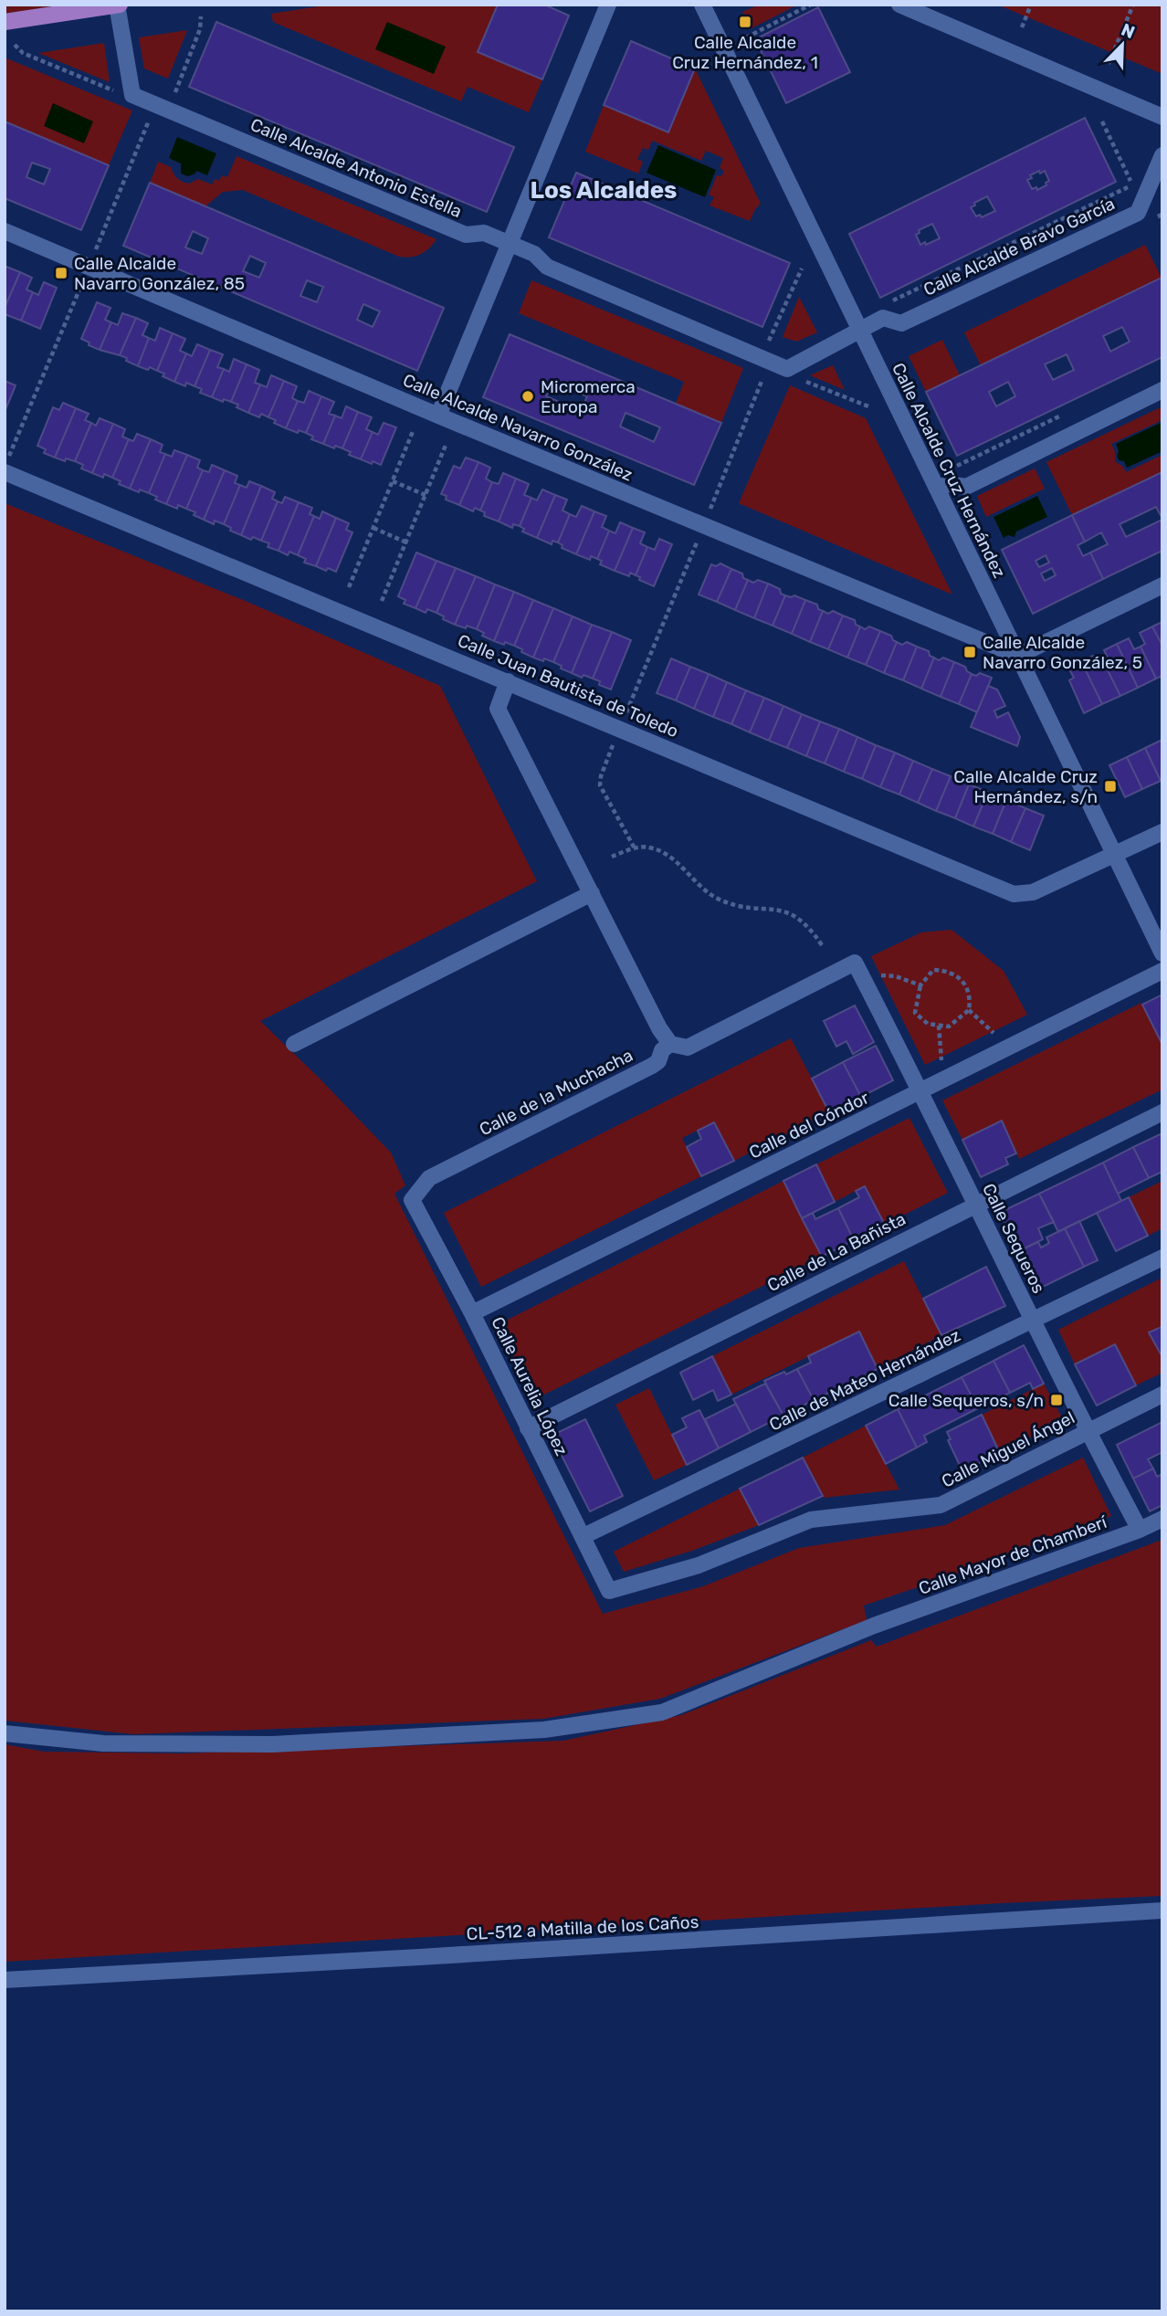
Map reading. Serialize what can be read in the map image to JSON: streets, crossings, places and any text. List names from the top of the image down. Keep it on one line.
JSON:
{"streets":{"street":["Calle Alcalde Antonio Estella","Calle Alcalde Bravo García","Calle Alcalde Navarro González","Calle Alcalde Cruz Hernández","Calle Juan Bautista de Toledo","Calle de la Muchacha","Calle del Cóndor","Calle Sequeros","Calle de La Bañista","Calle de Mateo Hernández","Calle Aurelia López","Calle Miguel Ángel","Calle Mayor de Chamberí","CL-512 a Matilla de los Caños"]},"crossings":[["Calle Alcalde Bravo García","Calle Alcalde Cruz Hernández"],["Calle Alcalde Navarro González","Calle Alcalde Cruz Hernández"],["Calle Alcalde Cruz Hernández","Calle Juan Bautista de Toledo"],["Calle de la Muchacha","Calle Sequeros"],["Calle de la Muchacha","Calle Aurelia López"],["Calle del Cóndor","Calle Sequeros"],["Calle del Cóndor","Calle Aurelia López"],["Calle Sequeros","Calle de La Bañista"],["Calle Sequeros","Calle de Mateo Hernández"],["Calle Sequeros","Calle Miguel Ángel"],["Calle Sequeros","Calle Mayor de Chamberí"],["Calle de La Bañista","Calle Aurelia López"],["Calle de Mateo Hernández","Calle Aurelia López"],["Calle Aurelia López","Calle Miguel Ángel"]],"districts":["Los Alcaldes"],"places":{"transit":["Calle Alcalde Cruz Hernández, 1","Calle Alcalde Navarro González, 85","Calle Alcalde Navarro González, 5","Calle Alcalde Cruz Hernández, s/n","Calle Sequeros, s/n"],"other":["Micromerca Europa"]},"north":"top right"}
